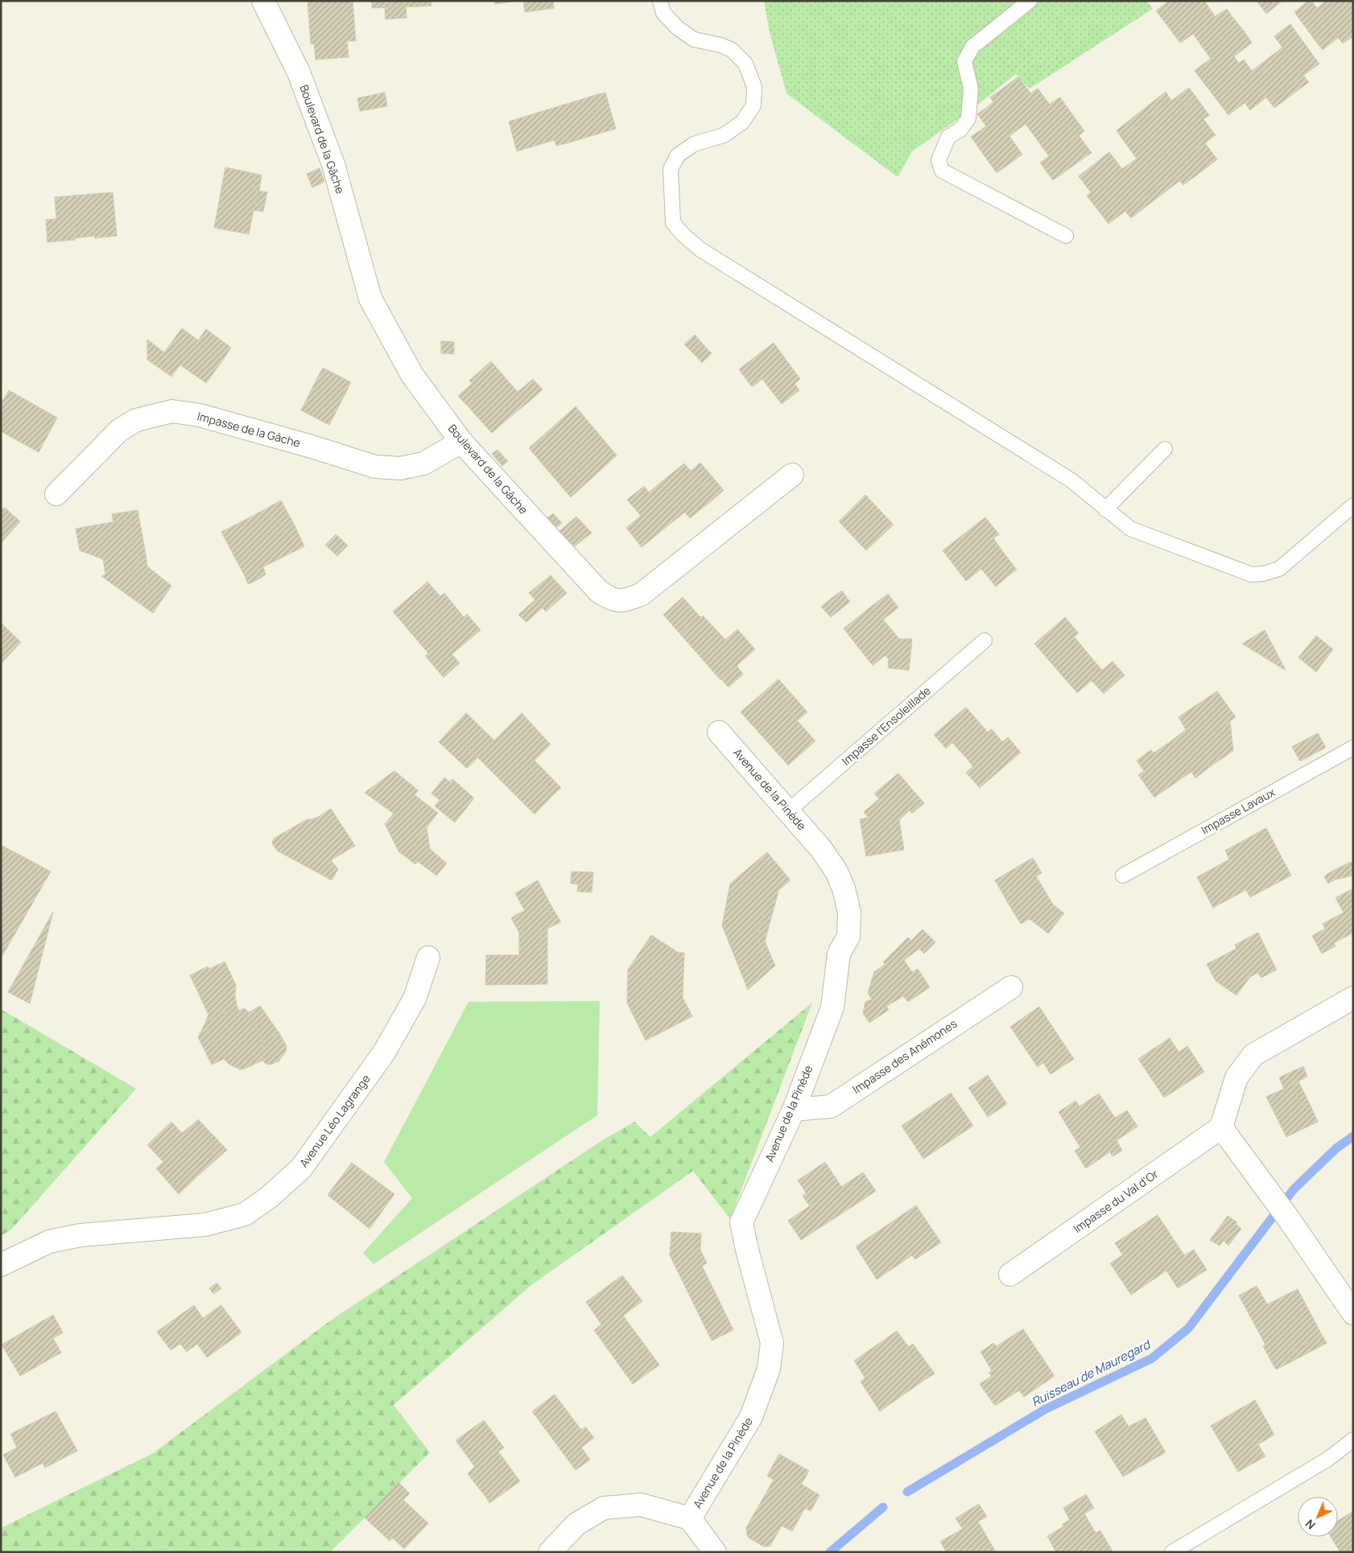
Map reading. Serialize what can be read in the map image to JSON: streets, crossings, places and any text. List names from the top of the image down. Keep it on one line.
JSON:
{"streets":{"street":["Boulevard de la Gâche","Impasse de la Gâche","Avenue de la Pinède","Impasse des Anémones","Avenue Léo Lagrange","Impasse du Val d'Or"],"lane":["Impasse l’Ensoleillade","Impasse Lavaux"]},"crossings":[["Boulevard de la Gâche","Impasse de la Gâche"],["Impasse l’Ensoleillade","Avenue de la Pinède"],["Avenue de la Pinède","Impasse des Anémones"]],"water":["Ruisseau de Mauregard"],"north":"bottom left"}
